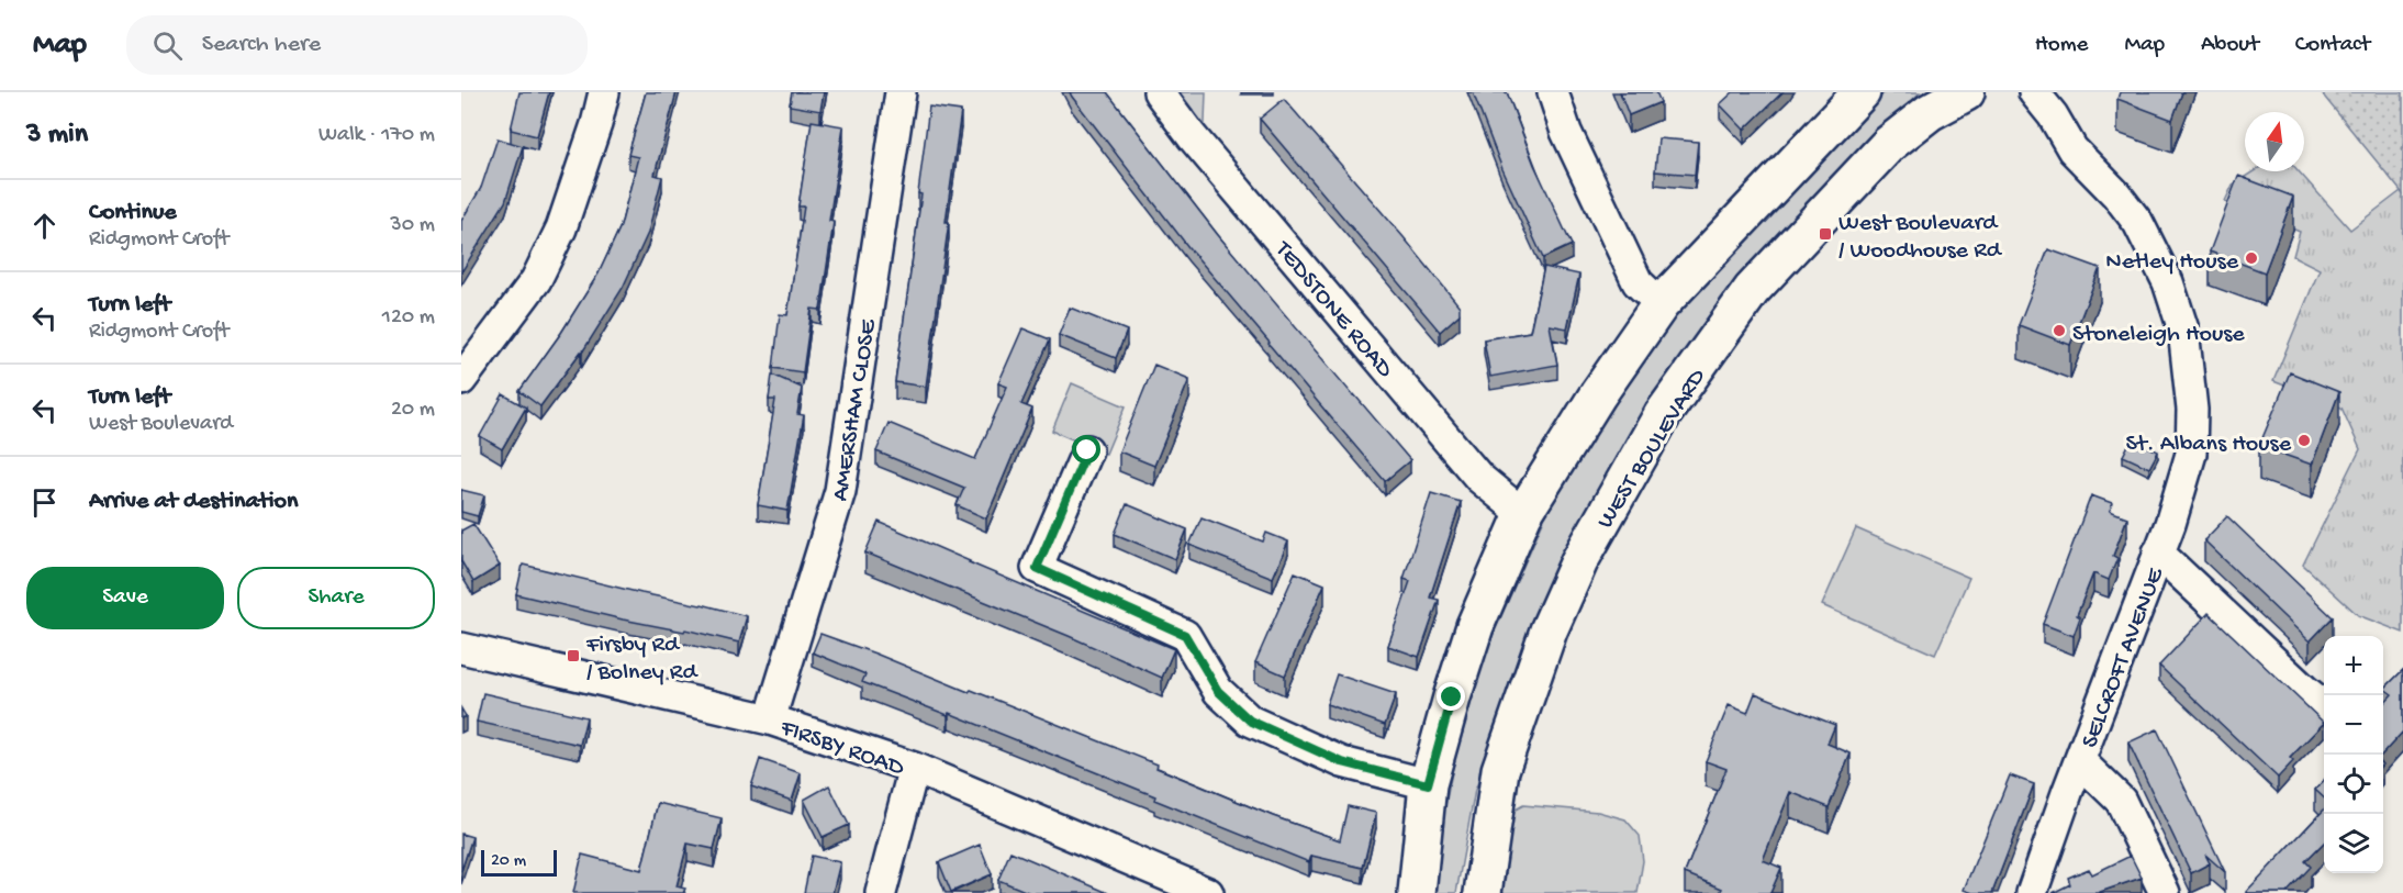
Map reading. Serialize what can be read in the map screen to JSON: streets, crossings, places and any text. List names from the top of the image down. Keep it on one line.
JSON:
{"streets":{"main road":["WEST BOULEVARD"],"street":["TEDSTONE ROAD","AMERSHAM CLOSE","SELCROFT AVENUE","FIRSBY ROAD"]},"crossings":[["AMERSHAM CLOSE","FIRSBY ROAD"]],"places":{"transit":["West Boulevard / Woodhouse Rd","Firsby Rd / Bolney Rd"],"other":["Netley House","Stoneleigh House","St. Albans House"]},"scale_bar":"20 m","north":"top","page":{"header":"Map","search":"Search here","nav":["Home","Map","About","Contact"],"heading":["3 min","Walk · 170 m"],"list":[["Continue","Ridgmont Croft","30 m"],["Turn left","Ridgmont Croft","120 m"],["Turn left","West Boulevard","20 m"],"Arrive at destination"],"buttons":["Save","Share"],"map_buttons":["+","−"],"scale":"20 m"}}
